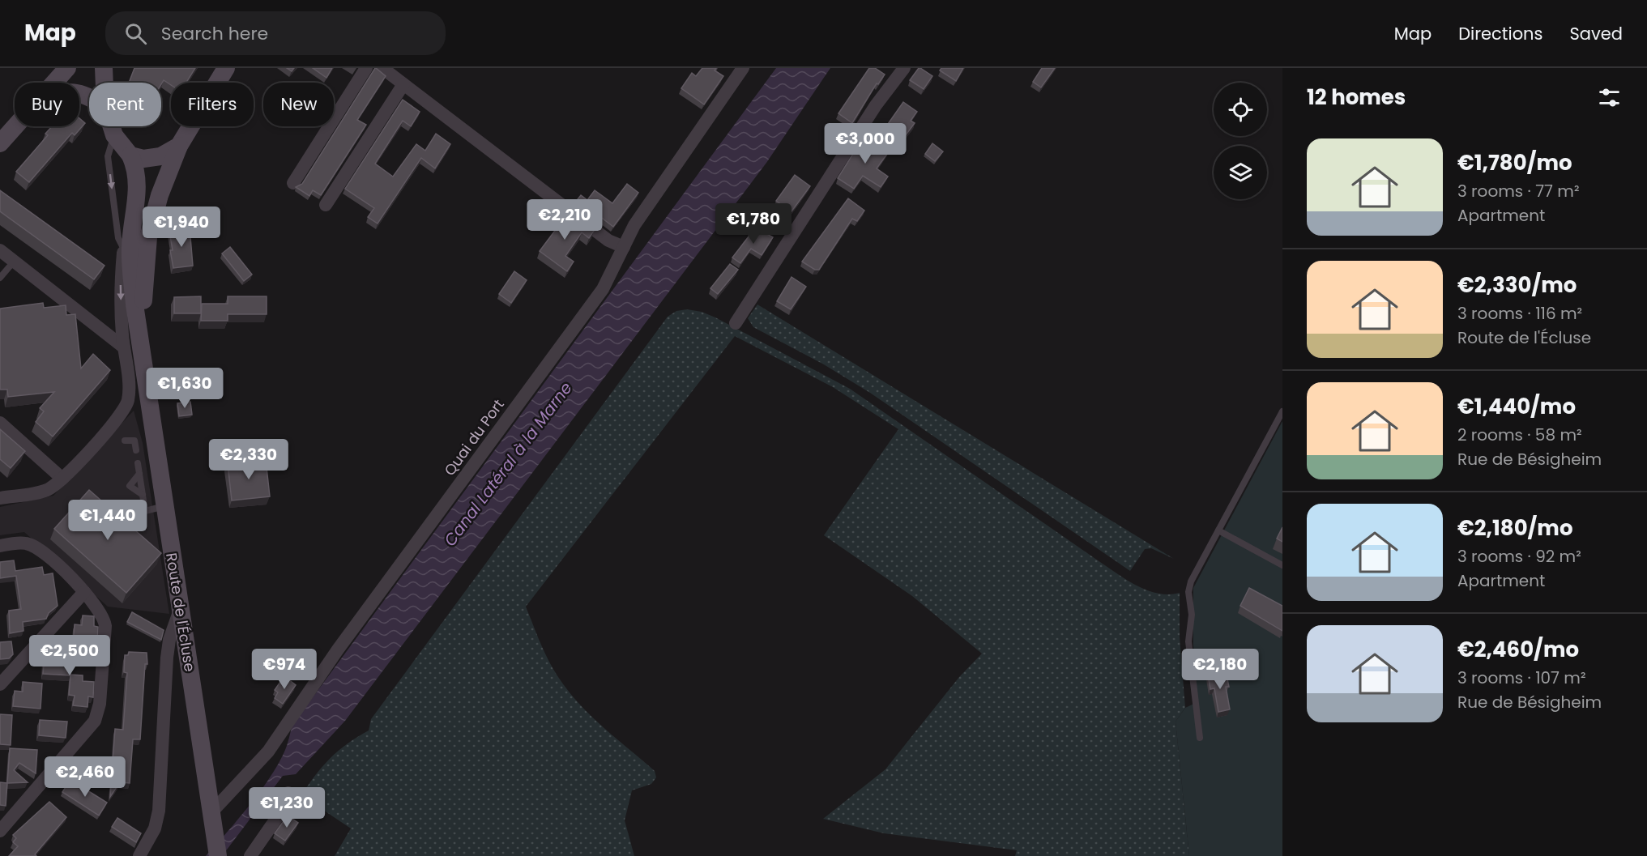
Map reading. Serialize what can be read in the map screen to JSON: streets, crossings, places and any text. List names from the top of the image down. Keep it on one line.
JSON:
{"streets":{"main road":["Route de l'Écluse"],"street":["Quai du Port"]},"crossings":[["Quai du Port","Route de l'Écluse"]],"water":["Canal Latéral à la Marne"],"page":{"header":"Map","search":"Search here","nav":["Map","Directions","Saved"],"heading":"12 homes","chip":["Buy","Rent","Filters","New"],"price":["€3,000","€2,210","€1,780","€1,940","€1,630","€2,330","€1,440","€2,500","€974","€2,180","€2,460","€1,230"],"list":[{"name":"€1,780/mo","note":"3 rooms · 77 m² · Apartment"},{"name":"€2,330/mo","note":"3 rooms · 116 m² · Route de l'Écluse"},{"name":"€1,440/mo","note":"2 rooms · 58 m² · Rue de Bésigheim"},{"name":"€2,180/mo","note":"3 rooms · 92 m² · Apartment"},{"name":"€2,460/mo","note":"3 rooms · 107 m² · Rue de Bésigheim"}]}}
